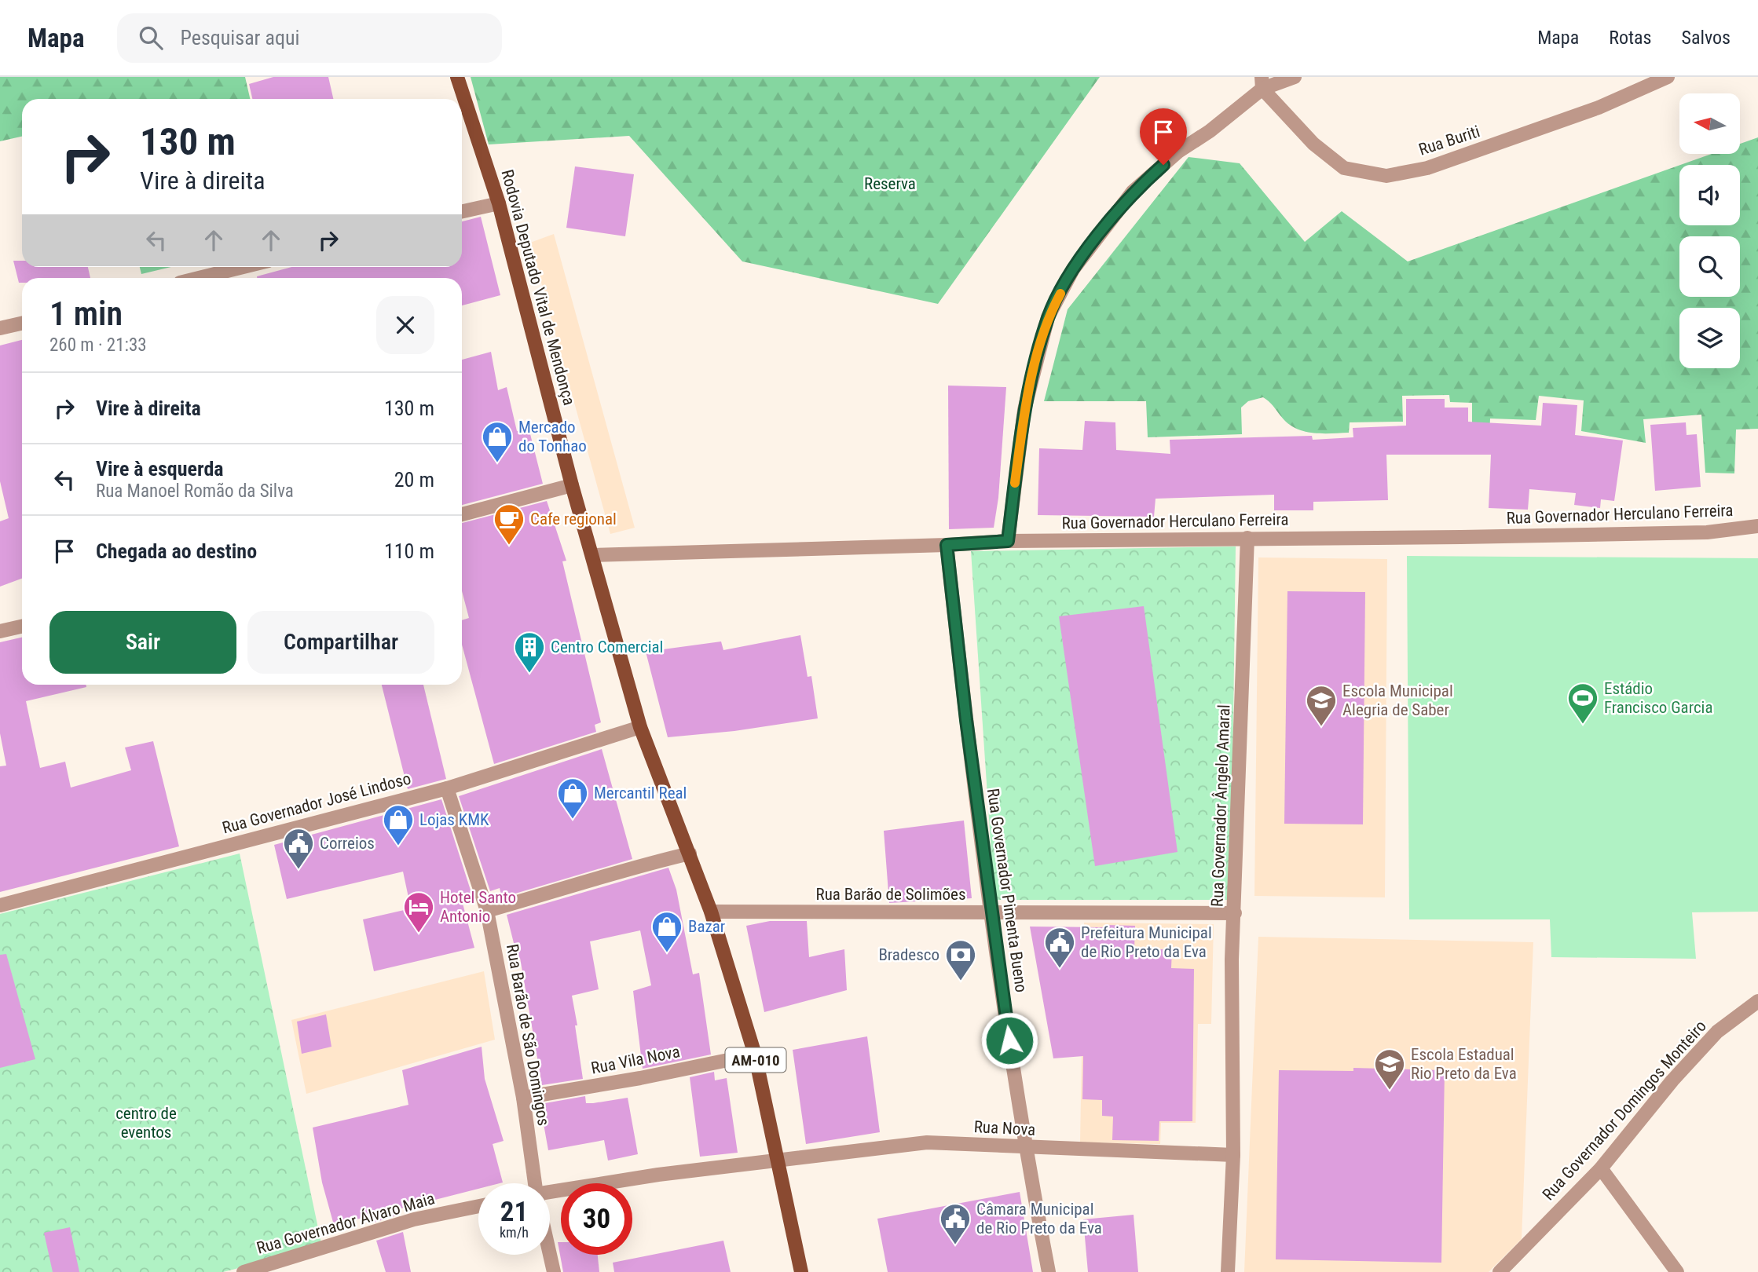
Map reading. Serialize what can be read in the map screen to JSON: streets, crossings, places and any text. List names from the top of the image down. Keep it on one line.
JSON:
{"streets":{"main road":["Rodovia Deputado Vital de Mendonça","AM-010"],"street":["Rua Buriti","Rua Governador Herculano Ferreira","Rua Governador José Lindoso","Rua Governador Ângelo Amaral","Rua Governador Pimenta Bueno","Rua Barão de Solimões","Rua Barão de São Domingos","Rua Vila Nova","Rua Governador Domingos Monteiro","Rua Nova","Rua Governador Álvaro Maia"]},"crossings":[["Rodovia Deputado Vital de Mendonça","Rua Governador Herculano Ferreira"],["Rodovia Deputado Vital de Mendonça","Rua Governador José Lindoso"],["Rodovia Deputado Vital de Mendonça","AM-010"],["Rua Governador Herculano Ferreira","Rua Governador Ângelo Amaral"],["Rua Governador Herculano Ferreira","Rua Governador Pimenta Bueno"],["Rua Governador José Lindoso","Rua Barão de São Domingos"],["Rua Governador Ângelo Amaral","Rua Barão de Solimões"],["Rua Governador Ângelo Amaral","Rua Nova"],["Rua Governador Pimenta Bueno","Rua Barão de Solimões"],["Rua Governador Pimenta Bueno","Rua Nova"],["Rua Barão de Solimões","AM-010"],["Rua Barão de São Domingos","Rua Vila Nova"],["Rua Vila Nova","AM-010"],["AM-010","Rua Nova"]],"parks":["Reserva","centro de eventos"],"places":{"shop":["Mercado do Tonhao","Mercantil Real","Lojas KMK","Bazar"],"cafe":["Cafe regional"],"building":["Centro Comercial"],"sports":["Estádio Francisco Garcia"],"school or university":["Escola Municipal Alegria de Saber","Escola Estadual Rio Preto da Eva"],"public building":["Correios","Prefeitura Municipal de Rio Preto da Eva","Câmara Municipal de Rio Preto da Eva"],"hotel":["Hotel Santo Antonio"],"bank":["Bradesco"]},"north":"left","page":{"header":"Mapa","search":"Pesquisar aqui","nav":["Mapa","Rotas","Salvos"],"turn":["130 m","Vire à direita"],"heading":["1 min","260 m · 21:33"],"list":[{"name":"Vire à direita","value":"130 m"},{"name":"Vire à esquerda","note":"Rua Manoel Romão da Silva","value":"20 m"},{"name":"Chegada ao destino","value":"110 m"}],"buttons":["Sair","Compartilhar"],"speed":"21 km/h","limit":"30"}}
